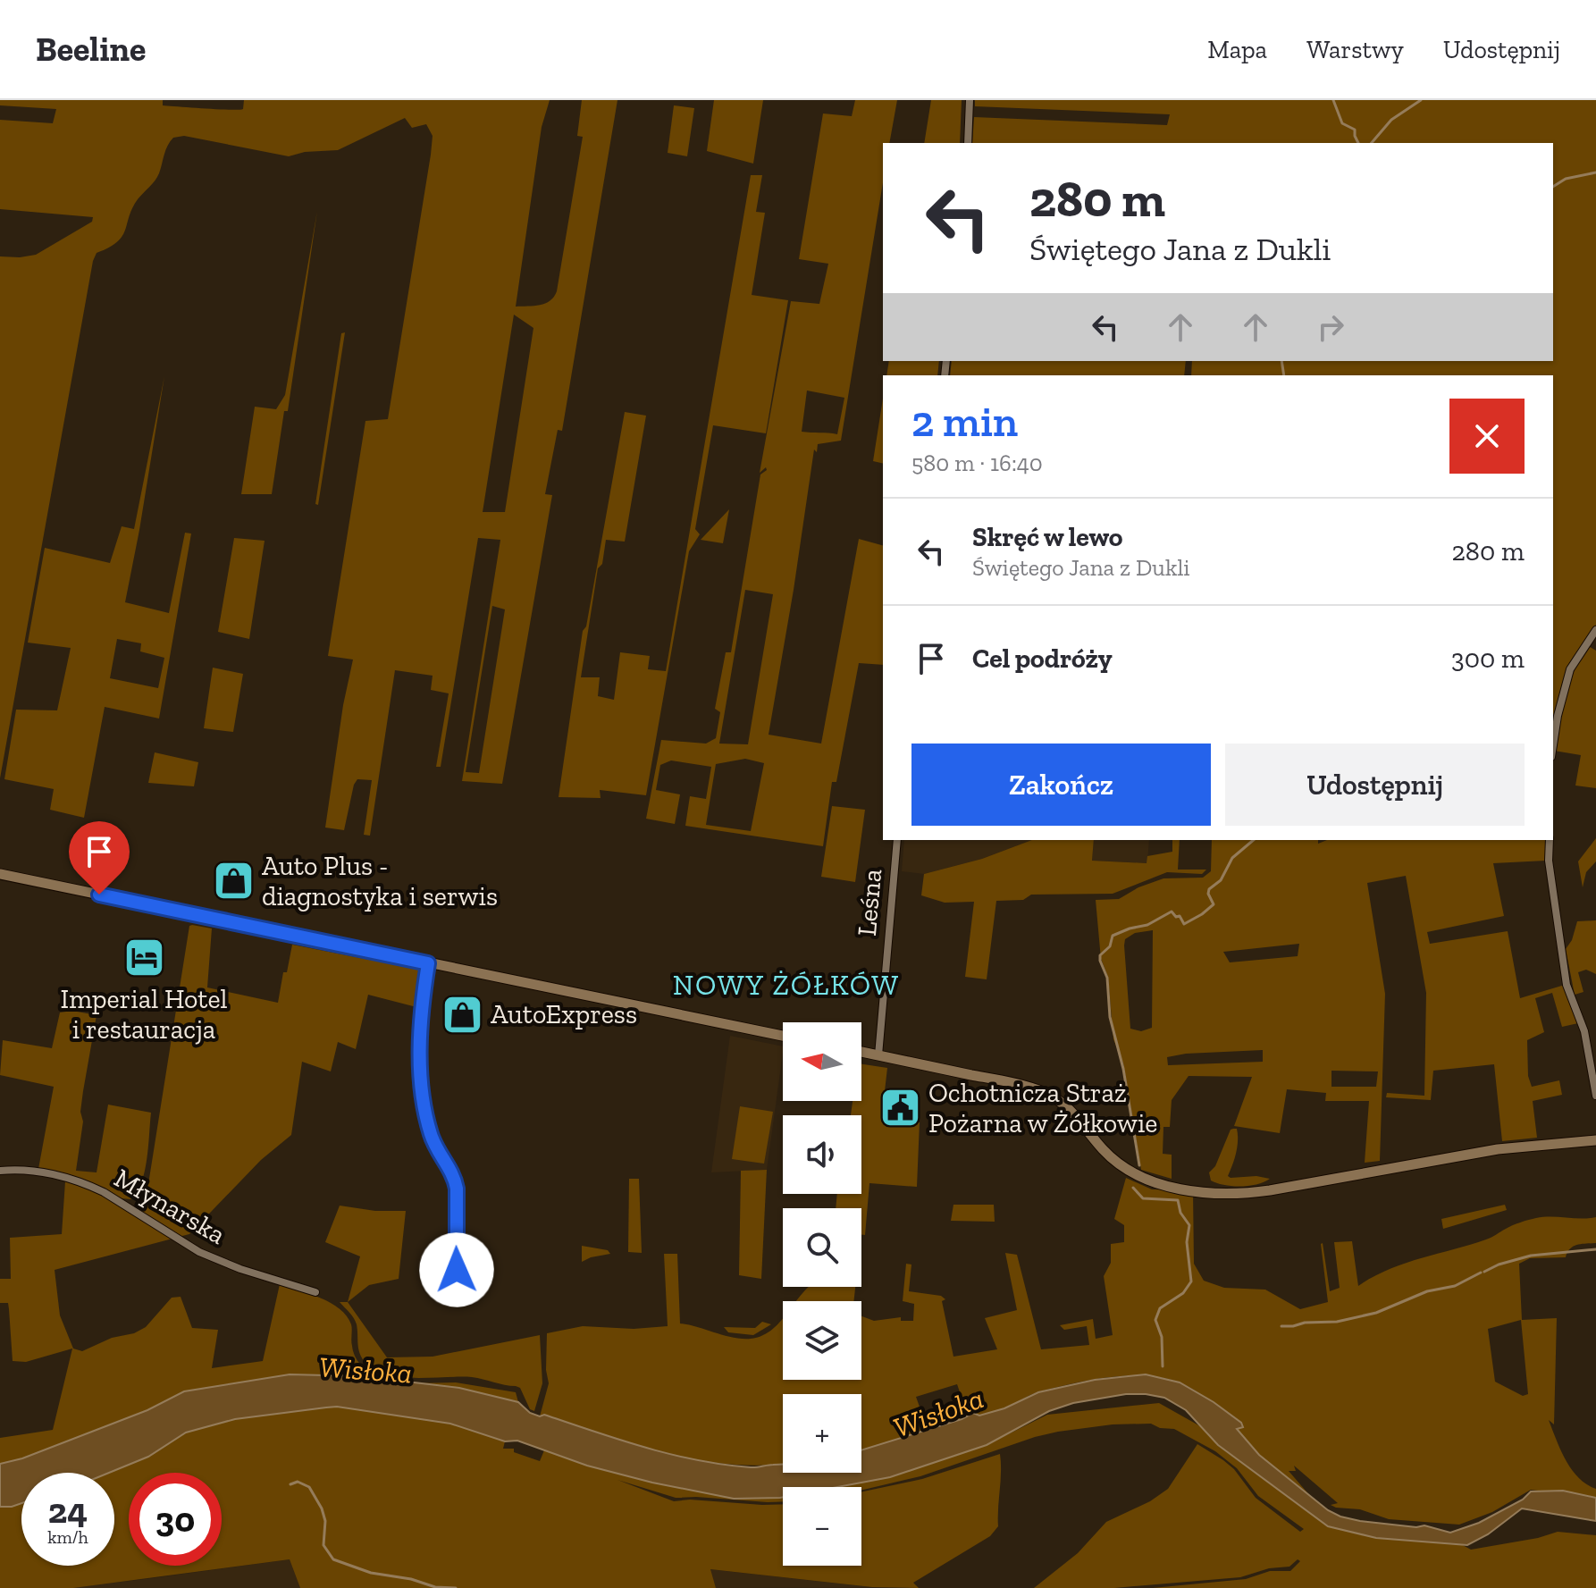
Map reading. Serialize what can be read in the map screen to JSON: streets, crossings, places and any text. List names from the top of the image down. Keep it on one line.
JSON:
{"streets":{"street":["Leśna","Młynarska"]},"districts":["NOWY ŻÓŁKÓW"],"water":["Wisłoka"],"places":{"shop":["Auto Plus - diagnostyka i serwis","AutoExpress"],"hotel":["Imperial Hotel i restauracja"],"public building":["Ochotnicza Straż Pożarna w Żółkowie"]},"north":"left","page":{"header":"Beeline","nav":["Mapa","Warstwy","Udostępnij"],"turn":["280 m","Świętego Jana z Dukli"],"heading":["2 min","580 m · 16:40"],"list":[{"name":"Skręć w lewo","note":"Świętego Jana z Dukli","value":"280 m"},{"name":"Cel podróży","value":"300 m"}],"buttons":["Zakończ","Udostępnij"],"map_buttons":["+","−"],"speed":"24 km/h","limit":"30"}}
